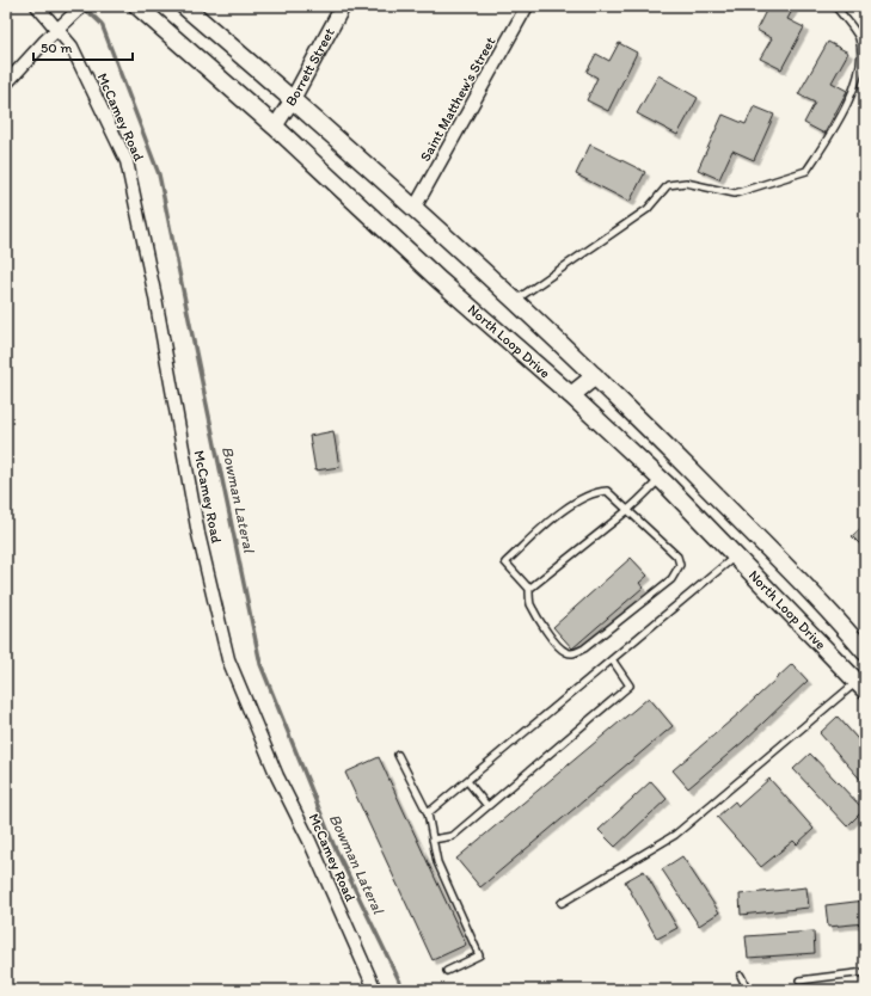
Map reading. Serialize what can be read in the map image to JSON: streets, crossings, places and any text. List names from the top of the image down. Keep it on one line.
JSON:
{"streets":{"main road":["North Loop Drive"],"street":["Borrett Street","Saint Matthew's Street","McCamey Road"]},"crossings":[["Borrett Street","North Loop Drive"],["Saint Matthew's Street","North Loop Drive"]],"water":["Bowman Lateral"],"scale_bar":"50 m"}
